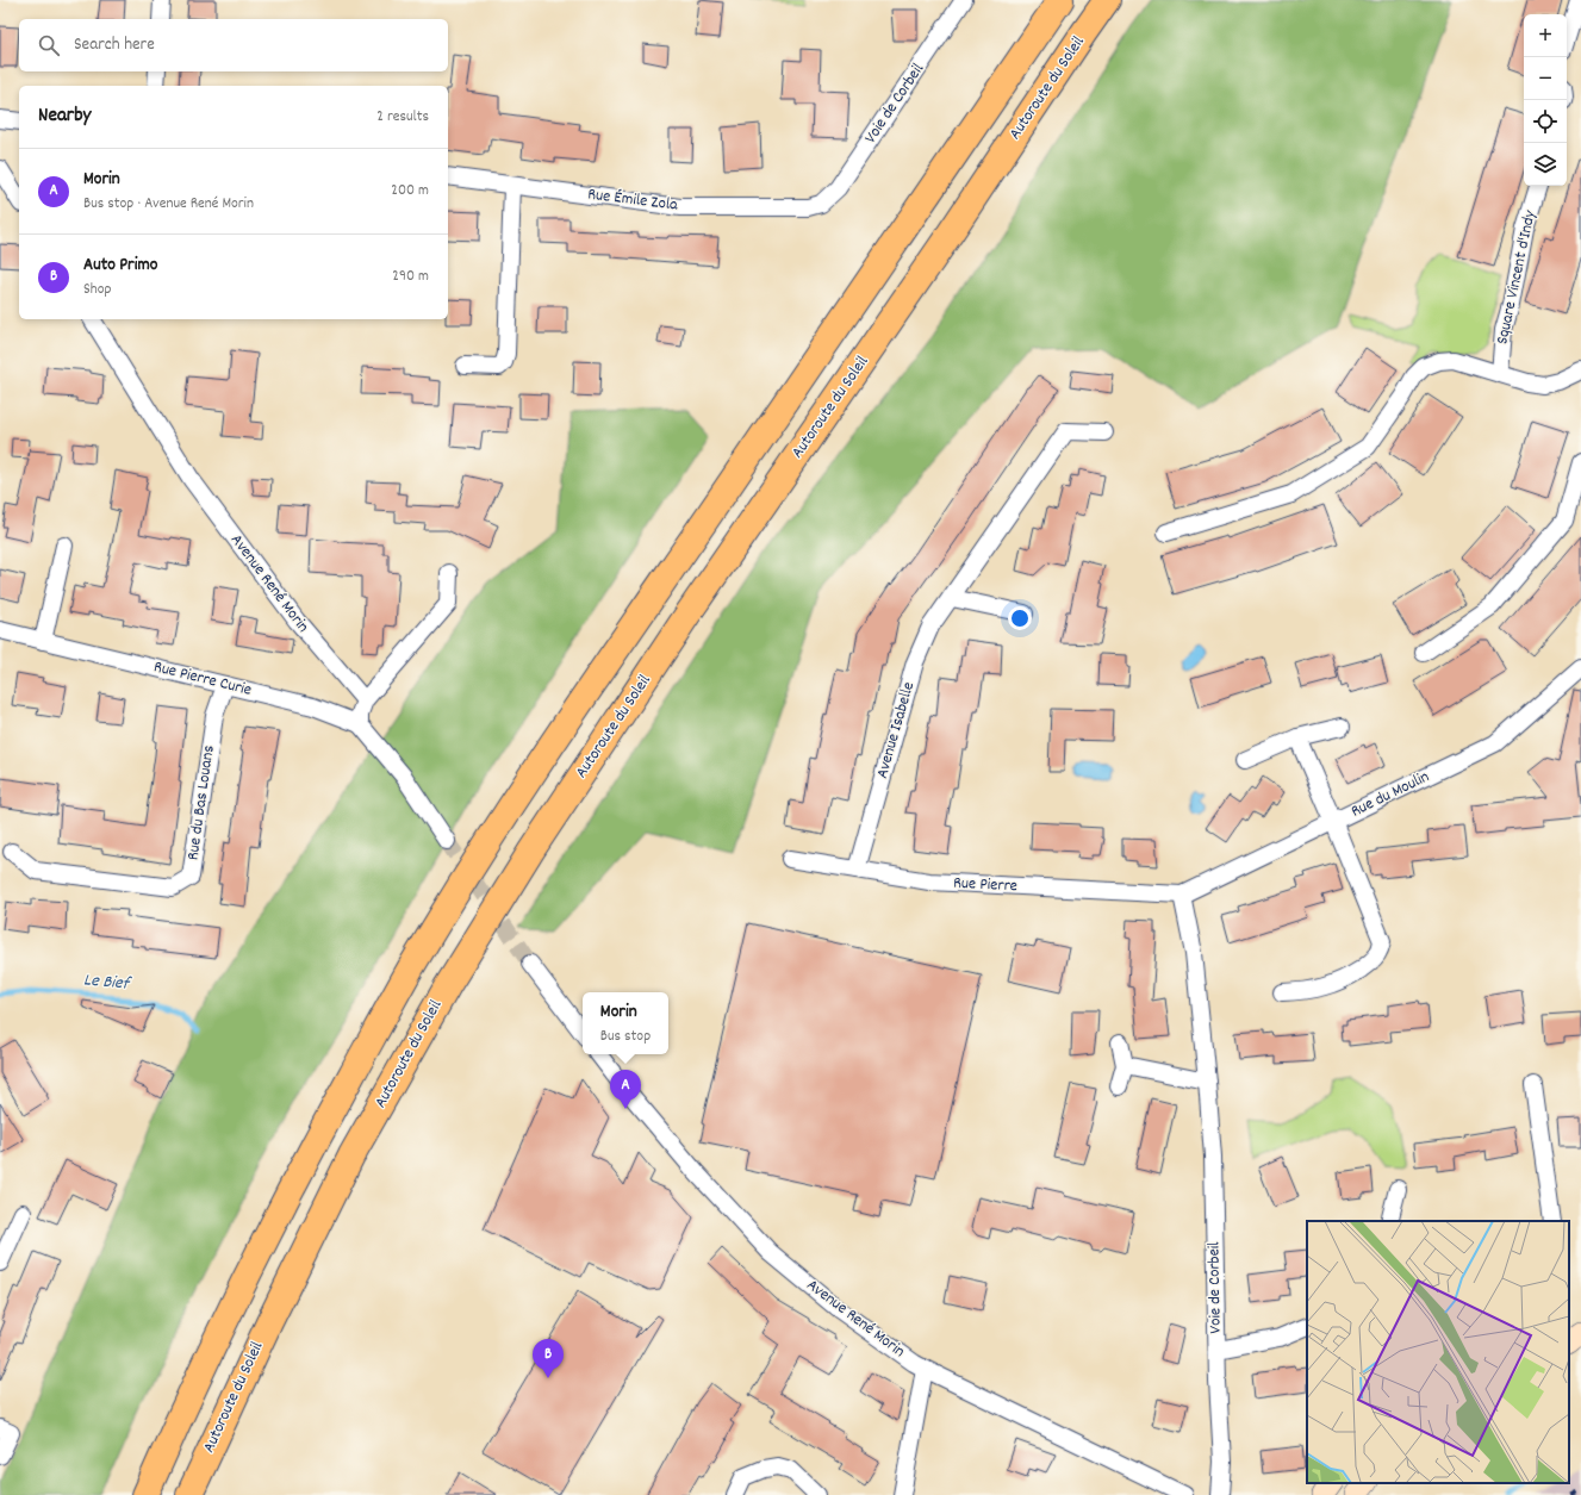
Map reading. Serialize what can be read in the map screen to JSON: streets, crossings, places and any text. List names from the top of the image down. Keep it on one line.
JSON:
{"streets":{"highway":["Autoroute du Soleil"],"street":["Voie de Corbeil","Rue Émile Zola","Square Vincent d'Indy","Avenue René Morin","Rue Pierre Curie","Avenue Isabelle","Rue du Moulin","Rue du Bas Louans","Rue Pierre"]},"crossings":[["Voie de Corbeil","Rue Émile Zola"],["Voie de Corbeil","Rue du Moulin"],["Voie de Corbeil","Rue Pierre"],["Rue Pierre Curie","Rue du Bas Louans"],["Avenue Isabelle","Rue Pierre"],["Rue du Moulin","Rue Pierre"]],"water":["Le Bief"],"page":{"map_buttons":["+","−"],"search":"Search here","heading":["Nearby","2 results"],"list":[{"mark":"A","name":"Morin","note":"Bus stop · Avenue René Morin","value":"200 m"},{"mark":"B","name":"Auto Primo","note":"Shop","value":"290 m"}],"popup":["Morin","Bus stop"],"pins":["A","B"]}}
